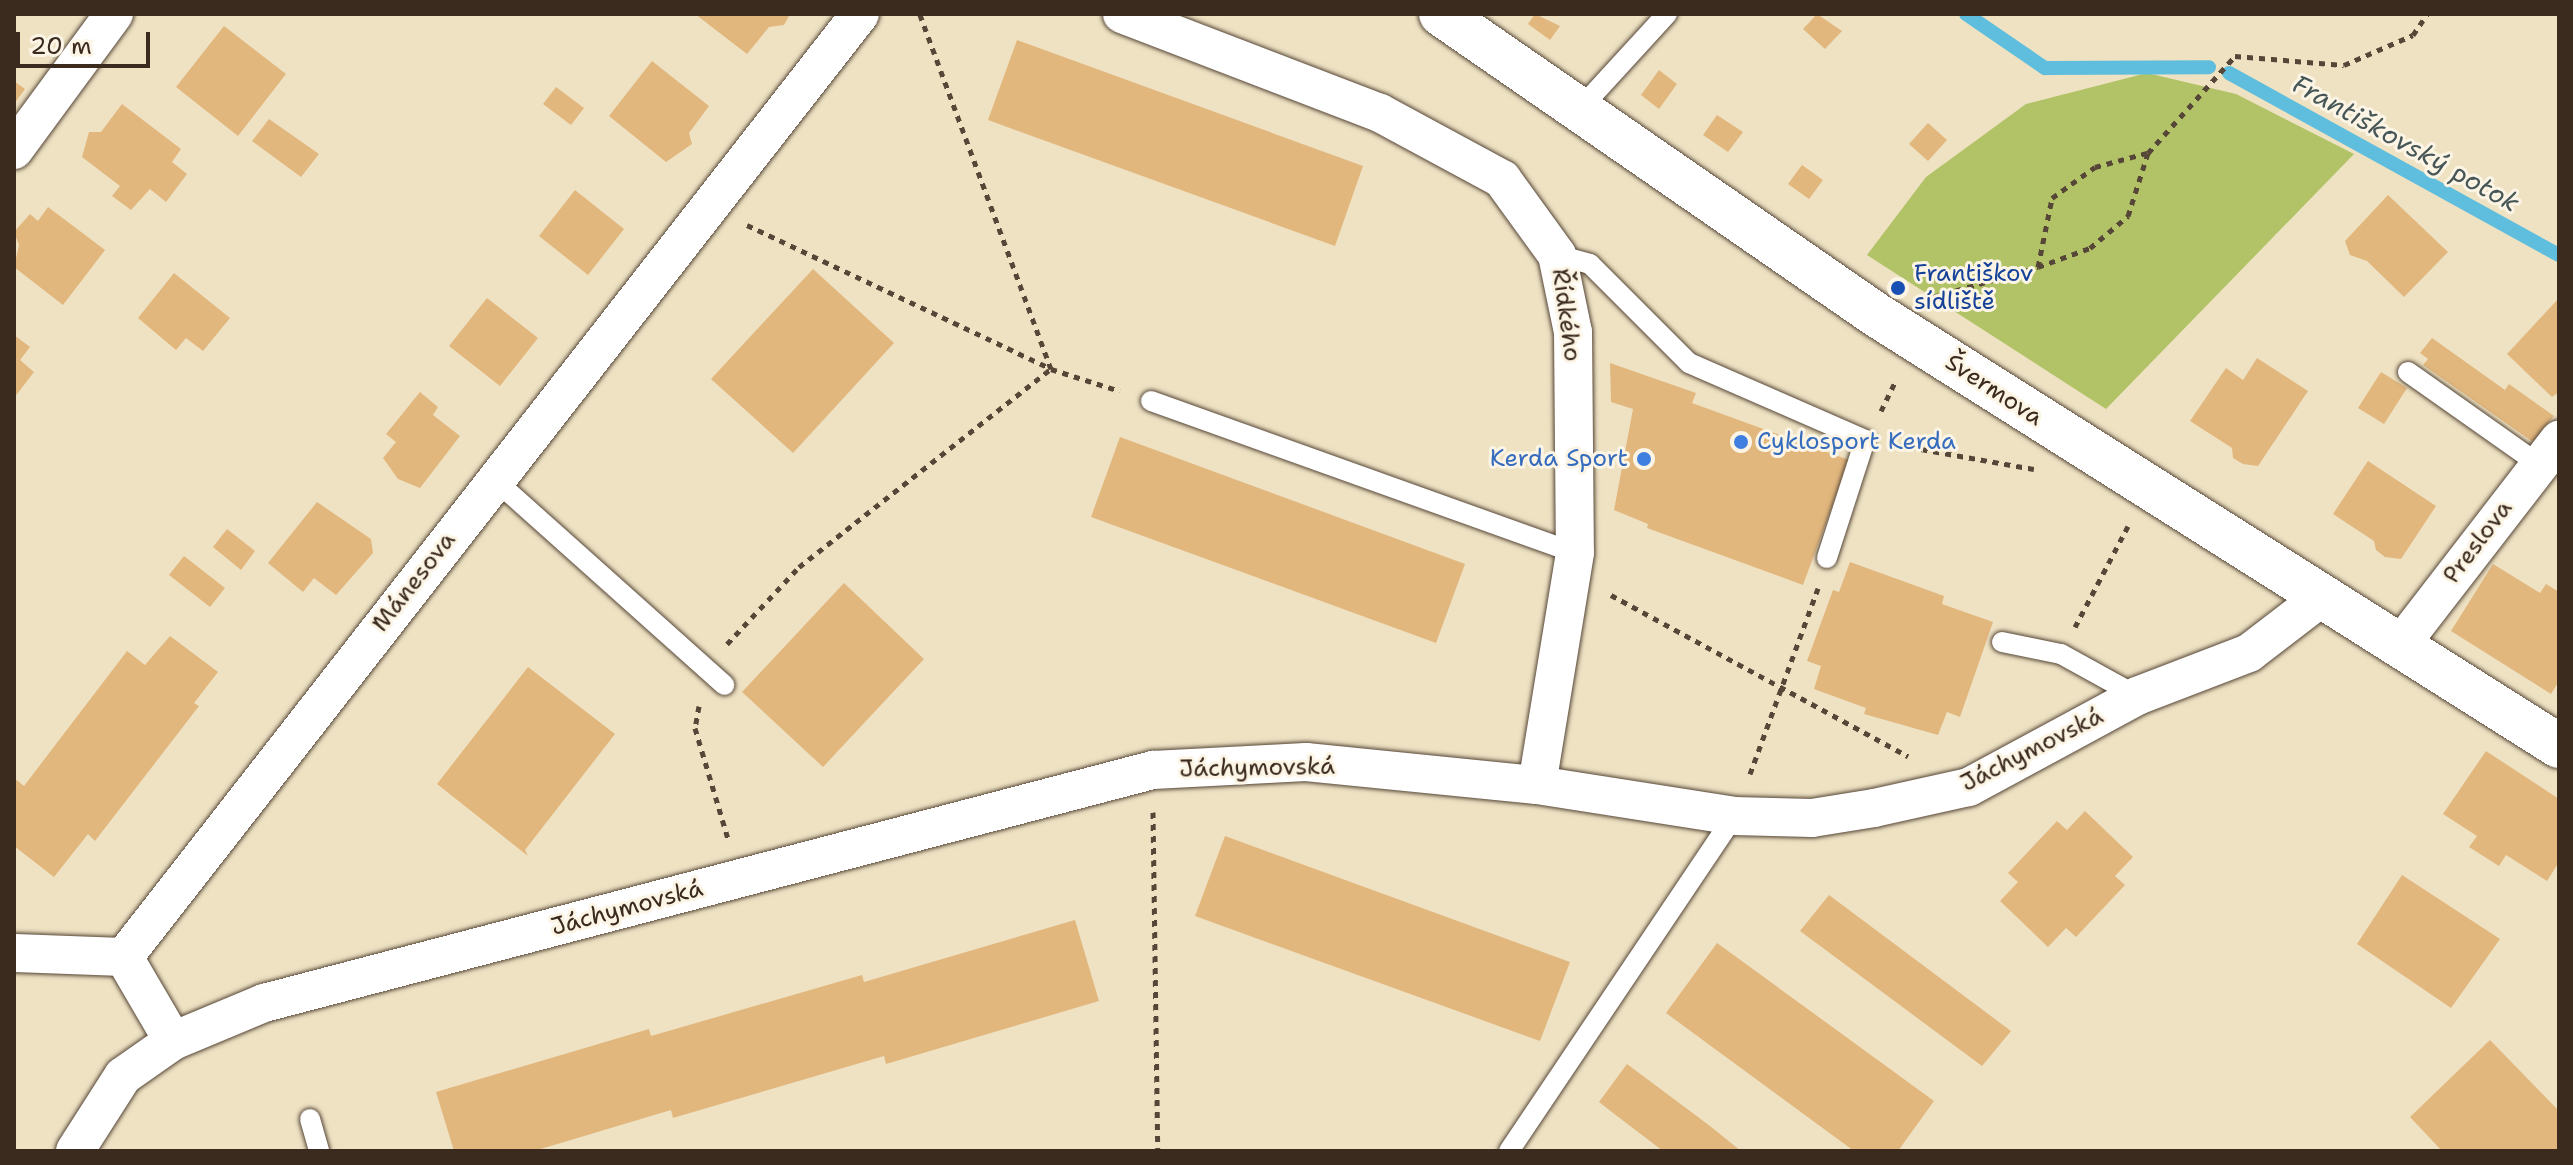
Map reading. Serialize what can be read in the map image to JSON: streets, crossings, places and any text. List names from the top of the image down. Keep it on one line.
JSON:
{"streets":{"street":["Řídkého","Švermova","Preslova","Mánesova","Jáchymovská"]},"crossings":[["Řídkého","Jáchymovská"],["Švermova","Preslova"],["Švermova","Jáchymovská"]],"water":["Františkovský potok"],"places":["Františkov sídliště","Cyklosport Kerda","Kerda Sport"],"scale_bar":"20 m"}
